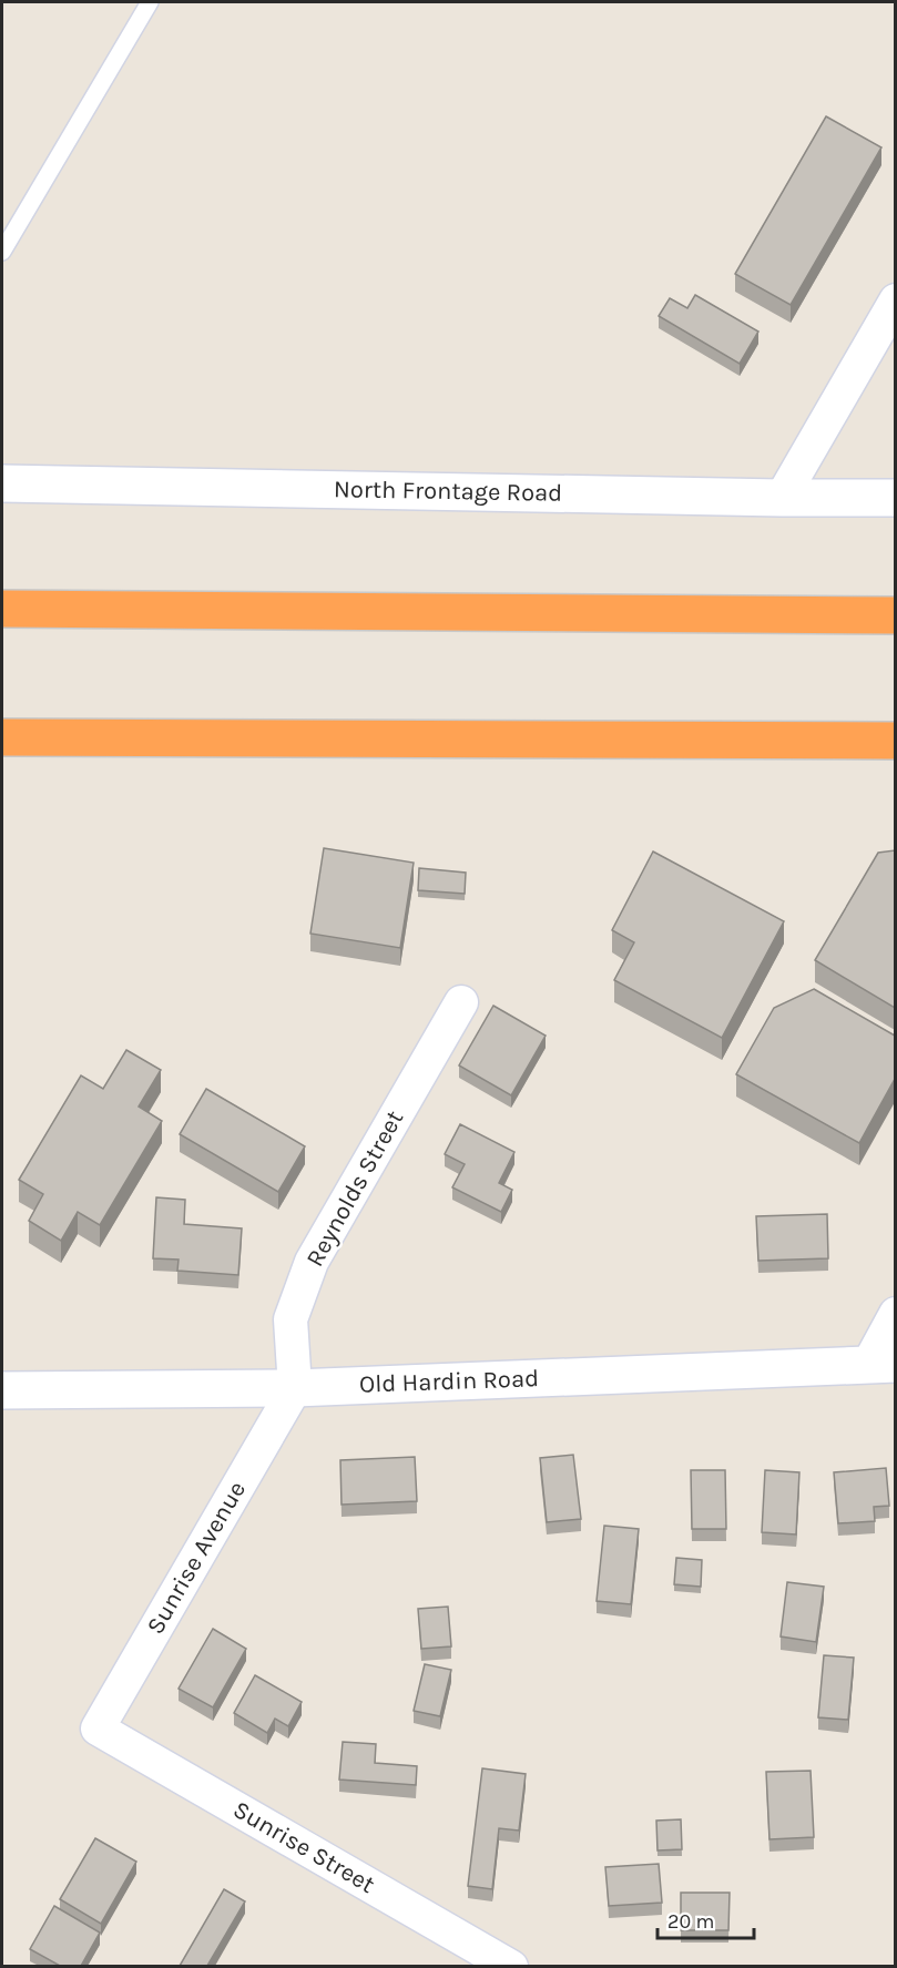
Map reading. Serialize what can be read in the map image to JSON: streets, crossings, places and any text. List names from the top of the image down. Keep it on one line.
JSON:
{"streets":{"street":["North Frontage Road","Reynolds Street","Old Hardin Road","Sunrise Avenue","Sunrise Street"]},"crossings":[["Reynolds Street","Old Hardin Road"],["Reynolds Street","Sunrise Avenue"],["Old Hardin Road","Sunrise Avenue"],["Sunrise Avenue","Sunrise Street"]],"scale_bar":"20 m"}
